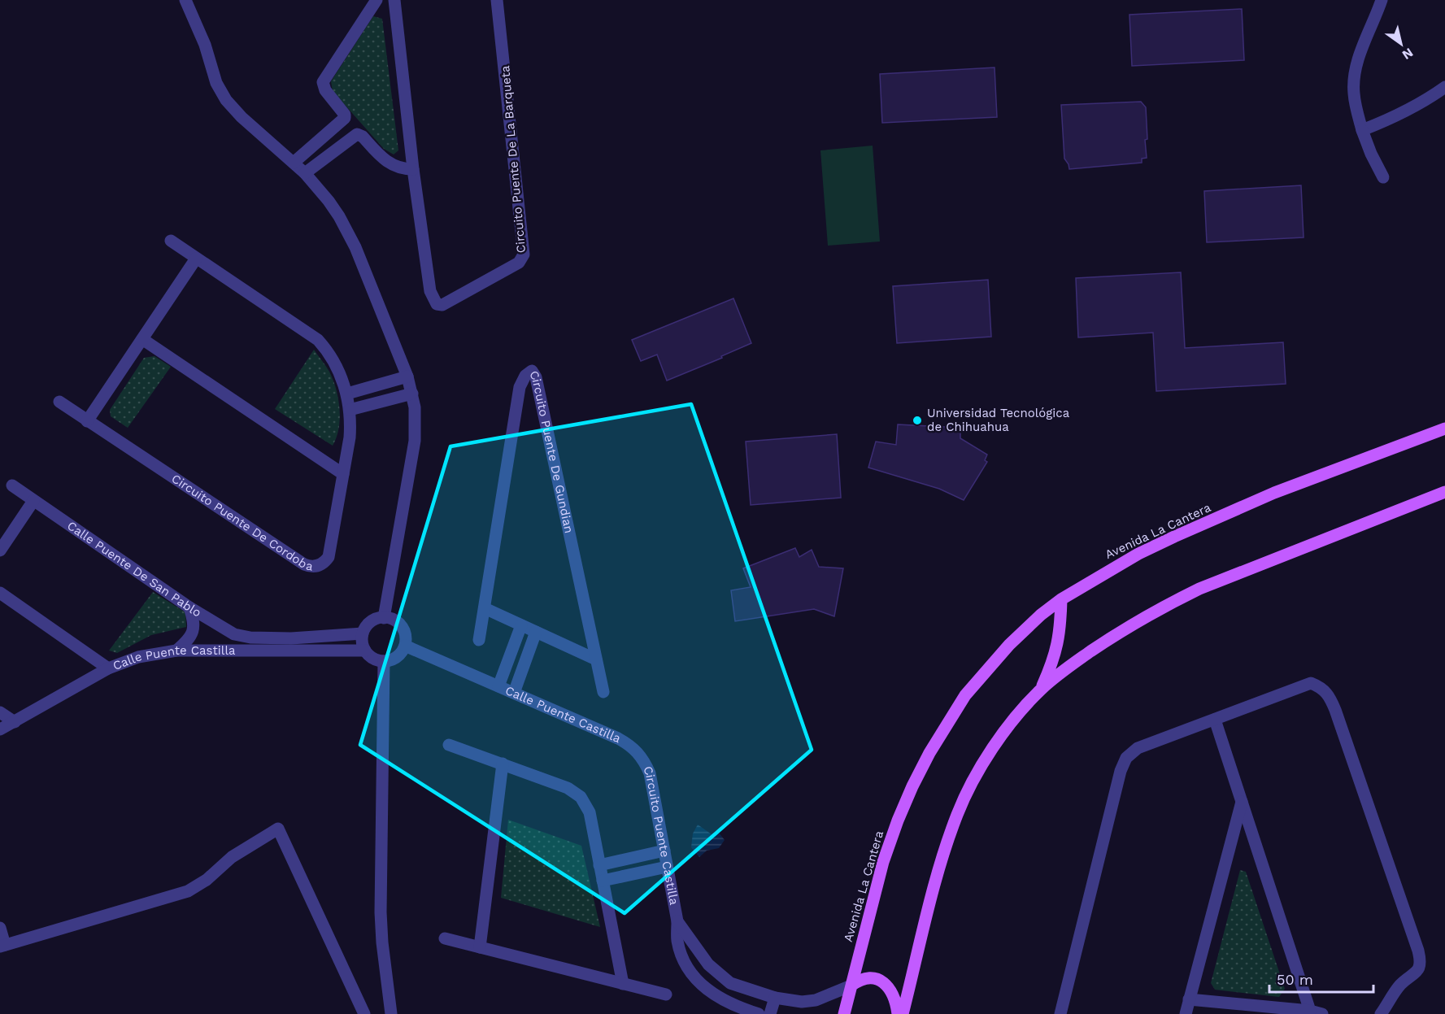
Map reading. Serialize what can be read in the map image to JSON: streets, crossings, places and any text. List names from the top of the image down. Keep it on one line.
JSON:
{"streets":{"main road":["Avenida La Cantera"],"street":["Circuito Puente De La Barqueta","Circuito Puente De Gundian","Circuito Puente De Cordoba","Calle Puente De San Pablo","Calle Puente Castilla","Circuito Puente Castilla"]},"crossings":[["Avenida La Cantera","Circuito Puente Castilla"],["Calle Puente De San Pablo","Calle Puente Castilla"],["Calle Puente Castilla","Circuito Puente Castilla"]],"places":["Universidad Tecnológica de Chihuahua"],"scale_bar":"50 m","north":"bottom right"}
